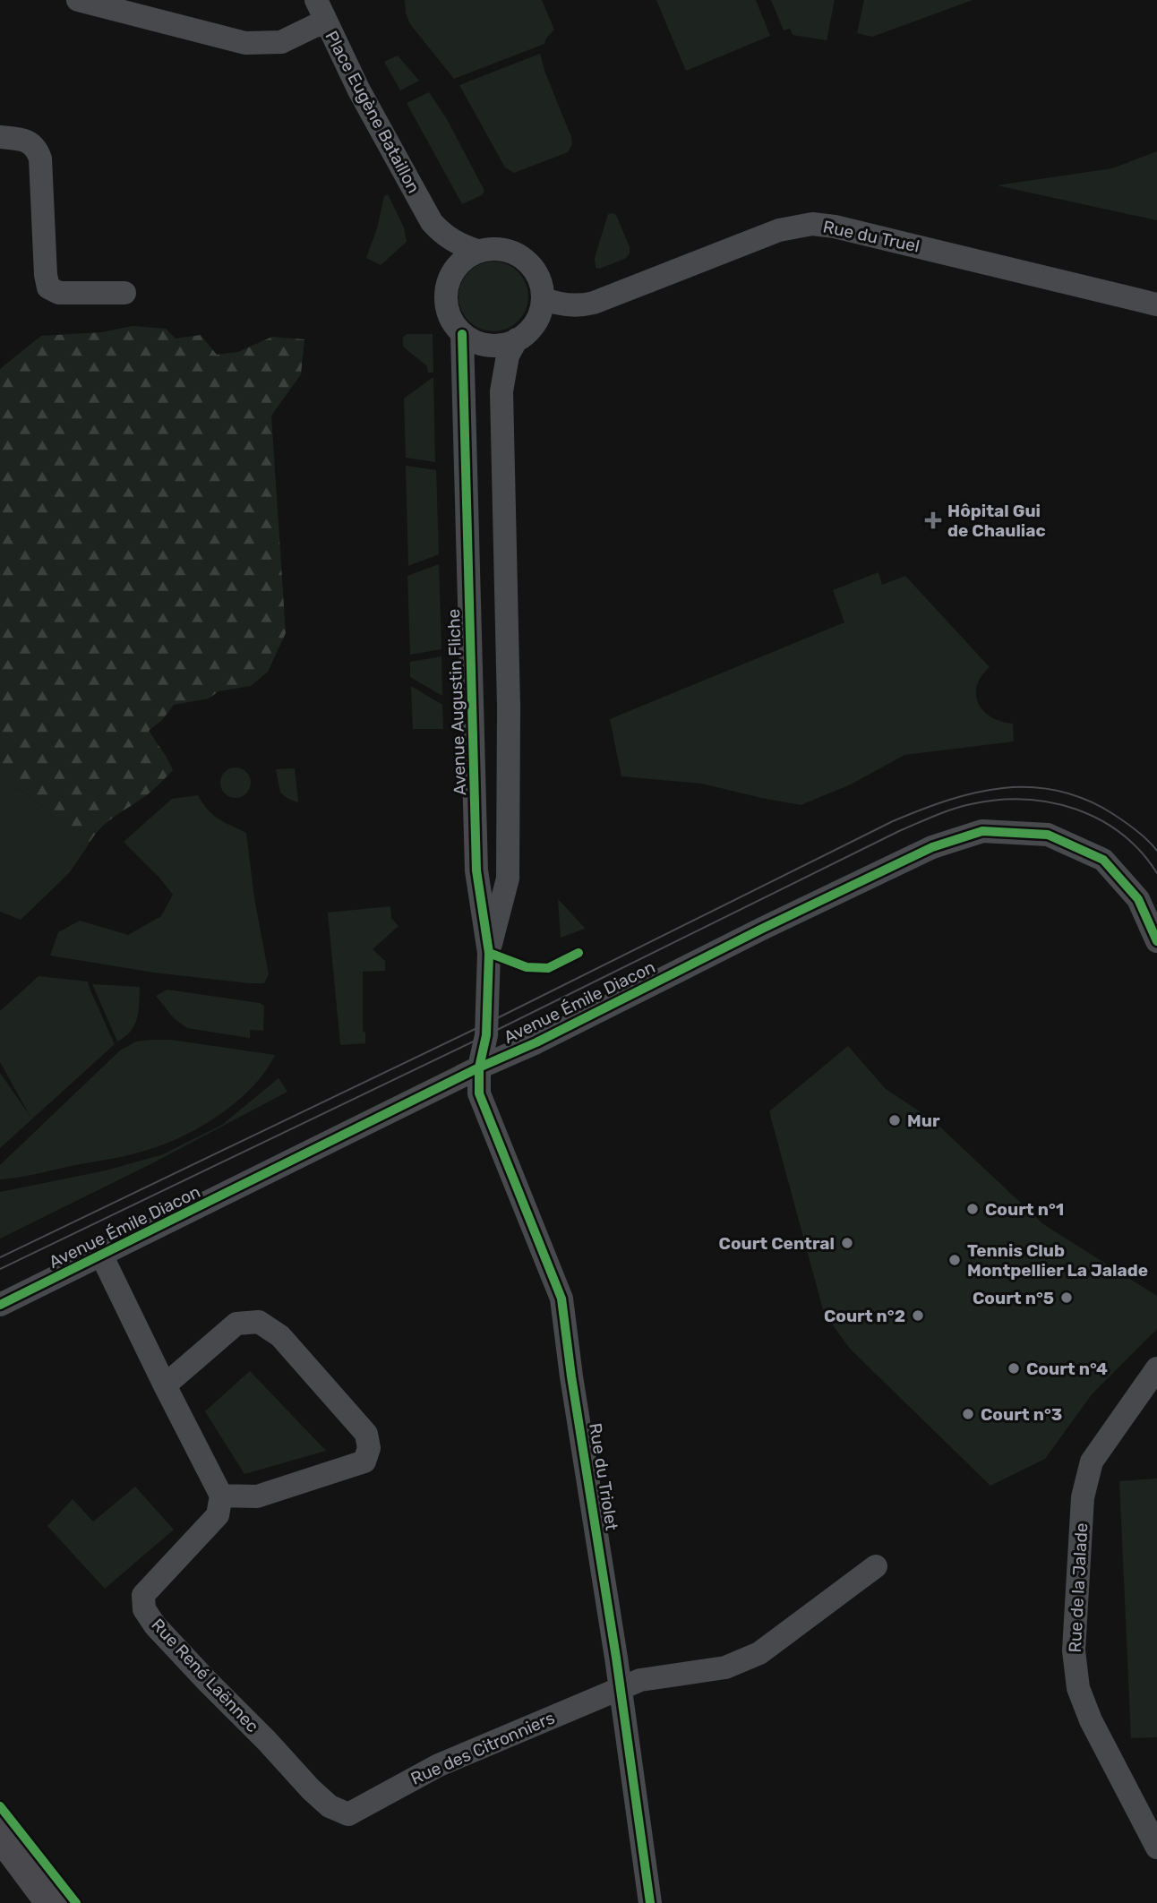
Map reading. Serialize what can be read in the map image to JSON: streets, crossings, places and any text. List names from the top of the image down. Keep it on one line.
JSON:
{"streets":{"street":["Place Eugène Bataillon","Rue du Truel","Avenue Augustin Fliche","Avenue Émile Diacon","Rue du Triolet","Rue de la Jalade","Rue René Laënnec","Rue des Citronniers"]},"crossings":[["Place Eugène Bataillon","Rue du Truel"],["Place Eugène Bataillon","Avenue Augustin Fliche"],["Rue du Truel","Avenue Augustin Fliche"],["Avenue Augustin Fliche","Avenue Émile Diacon"],["Avenue Augustin Fliche","Rue du Triolet"],["Avenue Émile Diacon","Rue du Triolet"],["Rue du Triolet","Rue des Citronniers"],["Rue René Laënnec","Rue des Citronniers"]],"places":{"health":["Hôpital Gui de Chauliac"],"other":["Mur","Court n°1","Court Central","Tennis Club Montpellier La Jalade","Court n°5","Court n°2","Court n°4","Court n°3"]}}
